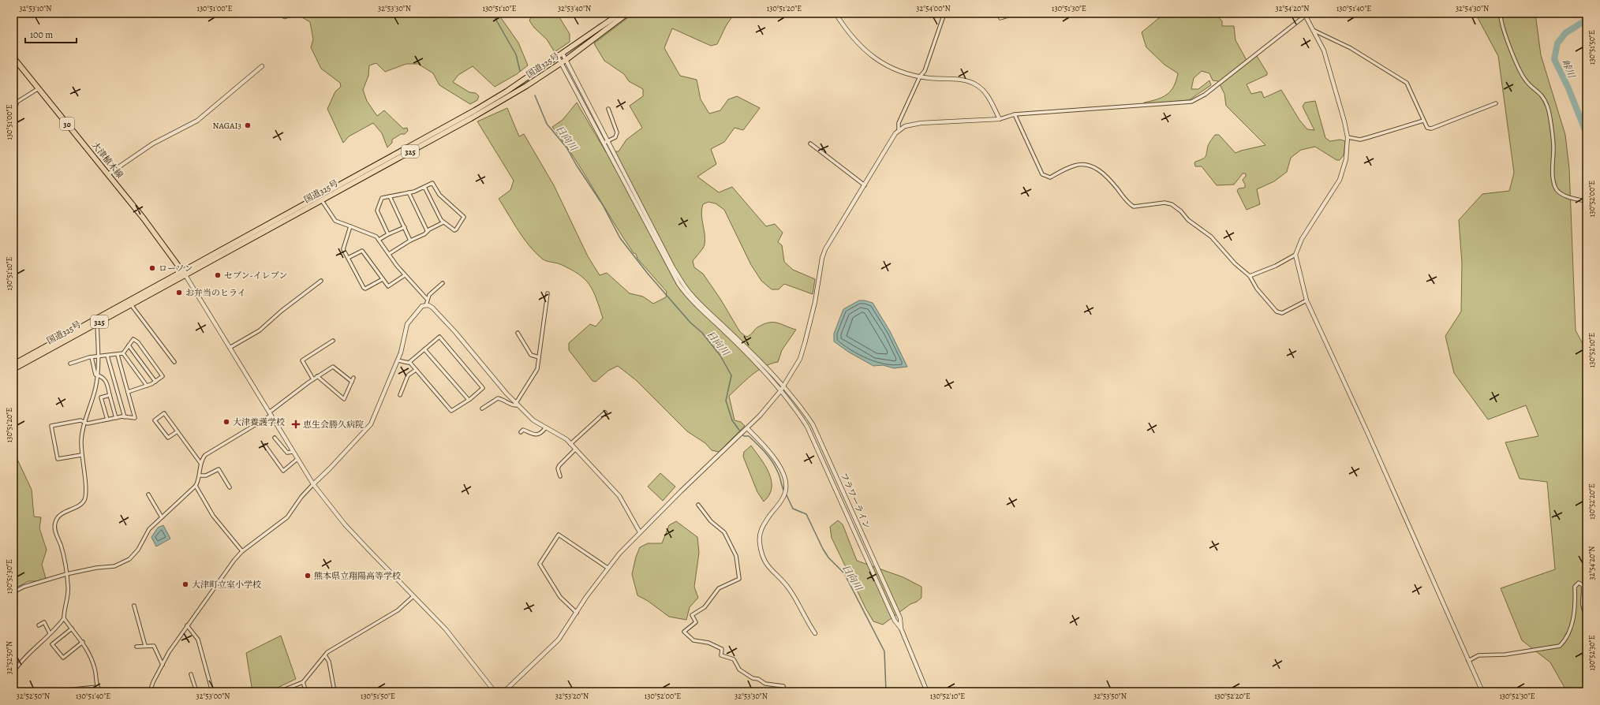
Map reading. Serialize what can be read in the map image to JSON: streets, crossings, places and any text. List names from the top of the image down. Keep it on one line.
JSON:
{"streets":{"main road":["国道325号","30","325","大津植木線"],"street":["フラワーライン"]},"crossings":[["国道325号","大津植木線"]],"water":["峠川","日向川"],"places":{"other":["NAGAI3","ローソン","セブン-イレブン","お弁当のヒライ","大津養護学校","熊本県立翔陽高等学校","大津町立室小学校"],"health":["恵生会勝久病院"]},"scale_bar":"100 m","coordinates":["32°53'10\"N","130°51'00\"E","32°53'30\"N","130°51'10\"E","32°53'40\"N","130°51'20\"E","32°54'00\"N","130°51'30\"E","32°54'20\"N","130°51'40\"E","32°54'30\"N","130°51'50\"E","130°52'00\"E","130°52'10\"E","130°52'20\"E","130°52'30\"E","32°52'50\"N","32°53'00\"N","32°53'20\"N","32°53'50\"N"]}
